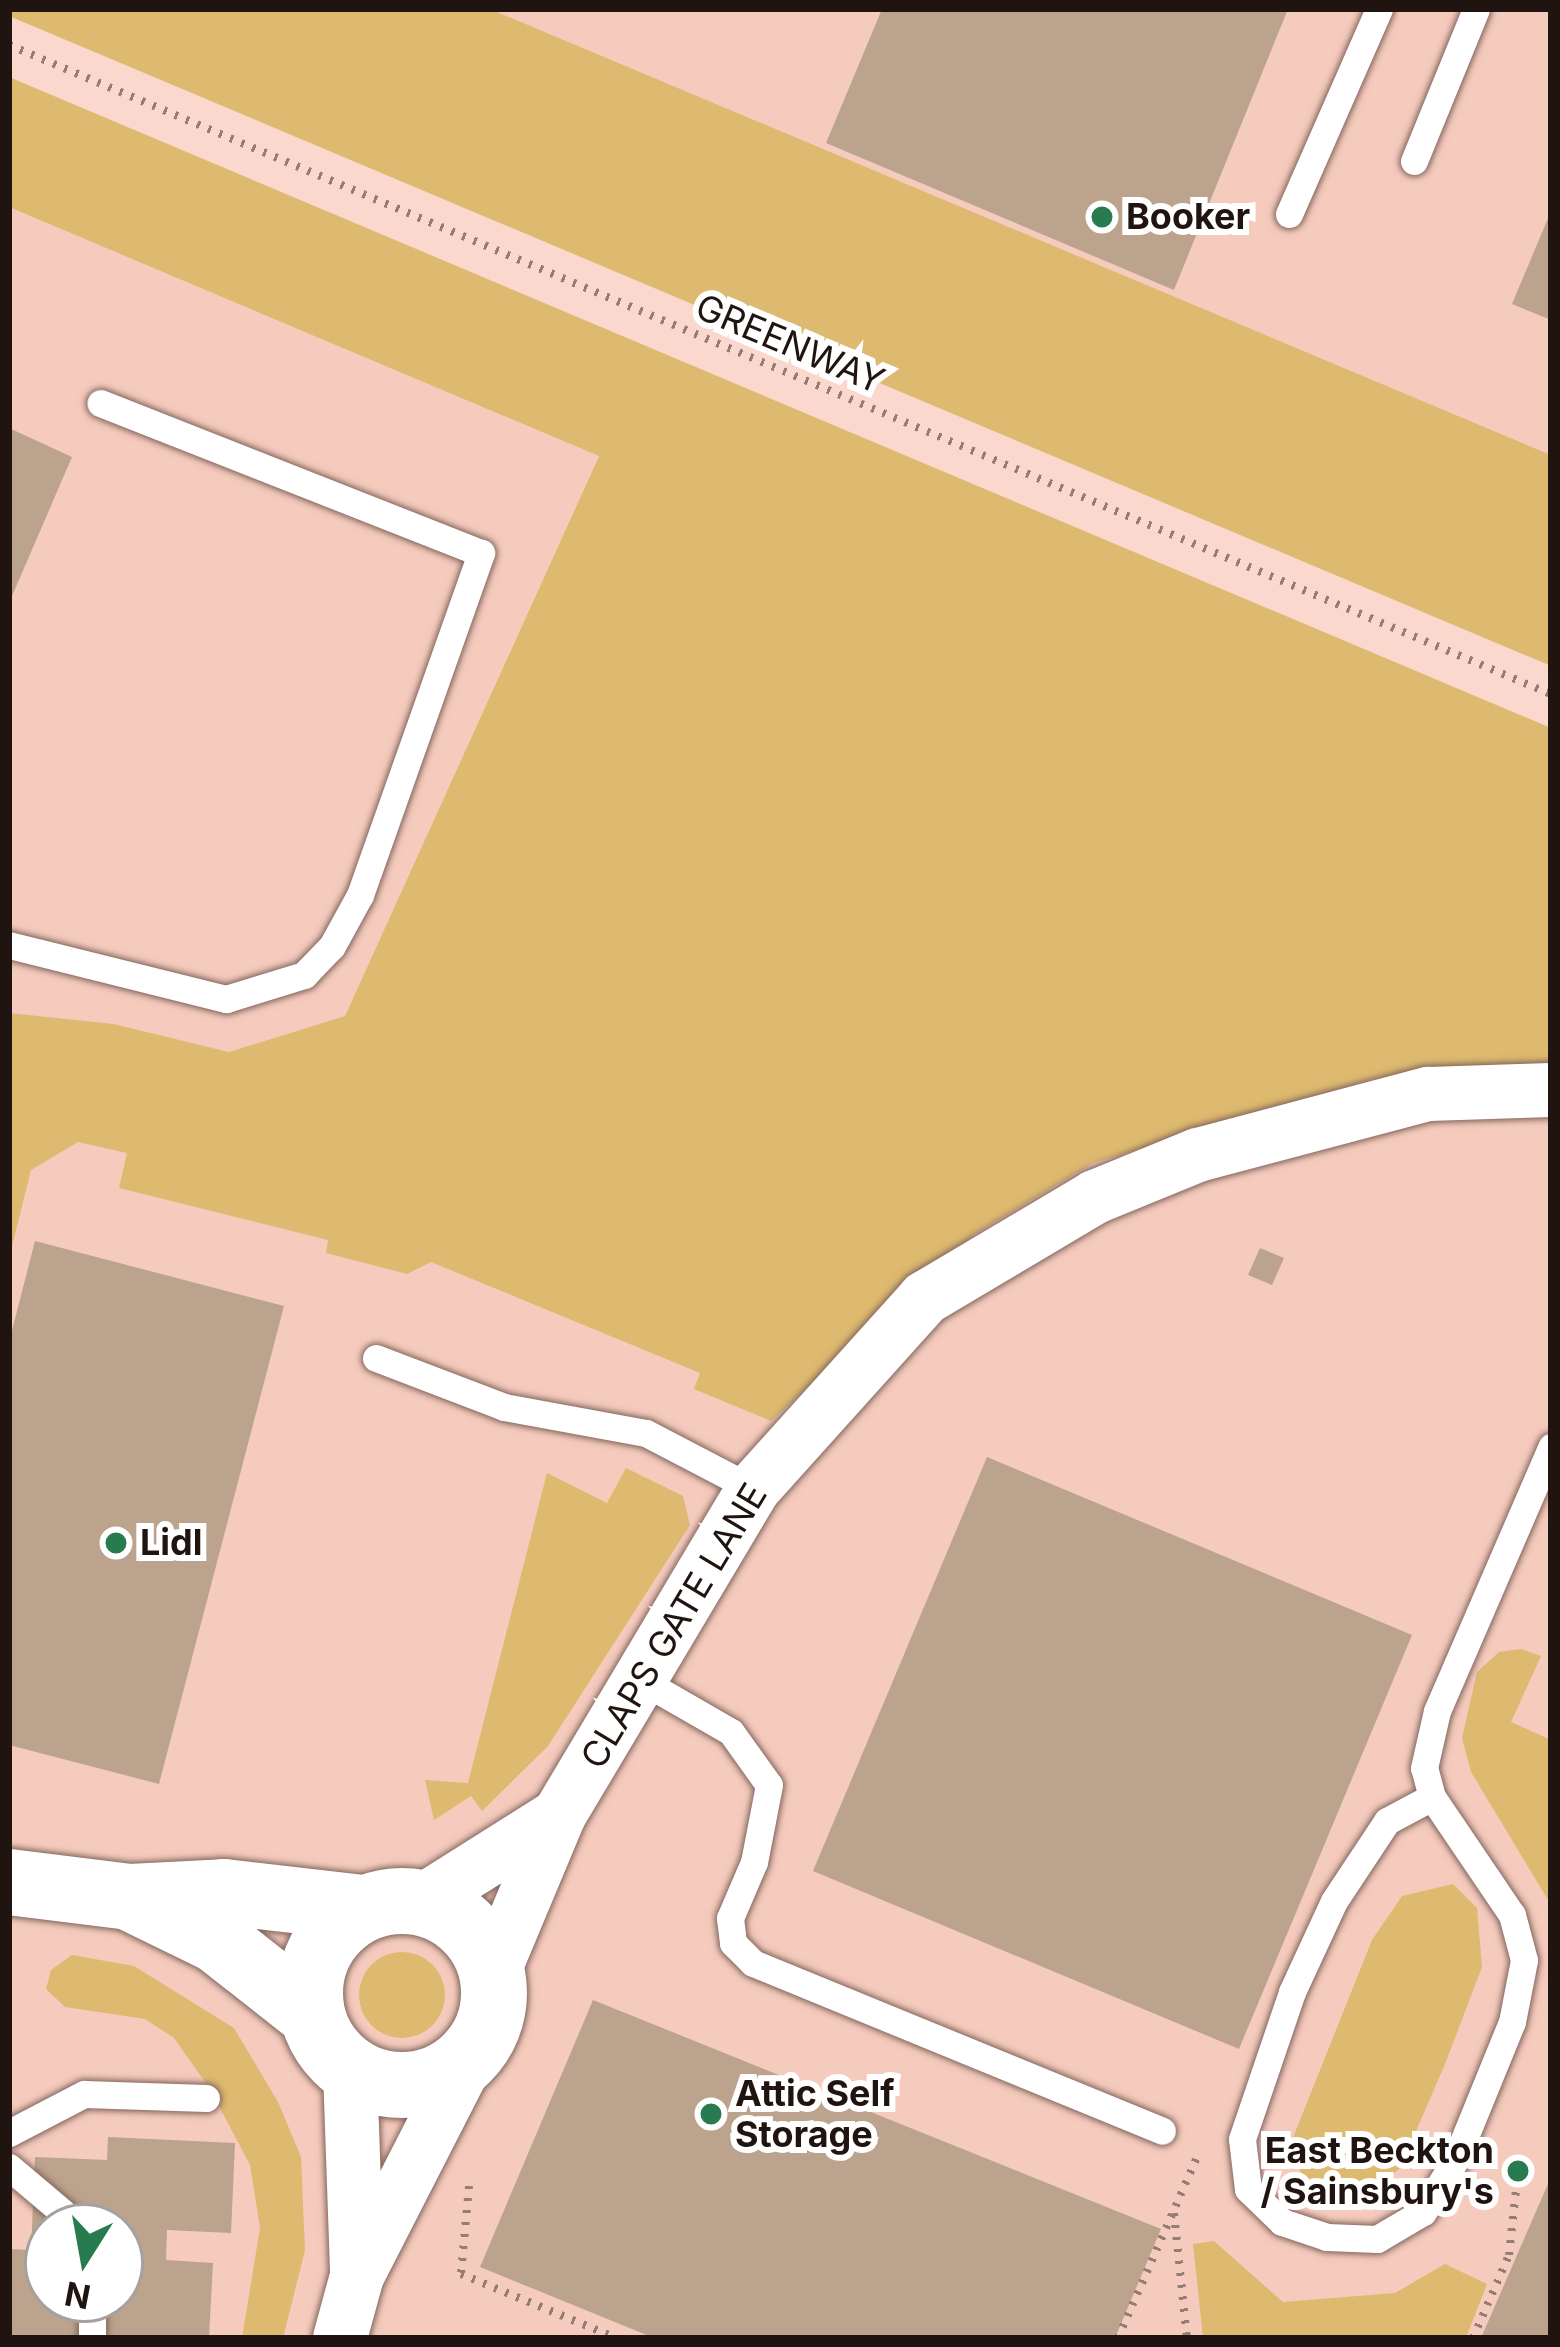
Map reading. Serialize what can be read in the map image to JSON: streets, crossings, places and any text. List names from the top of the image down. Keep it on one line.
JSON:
{"streets":{"street":["CLAPS GATE LANE"],"path":["GREENWAY"]},"places":["Booker","Lidl","Attic Self Storage","East Beckton / Sainsbury's"],"north":"bottom"}
